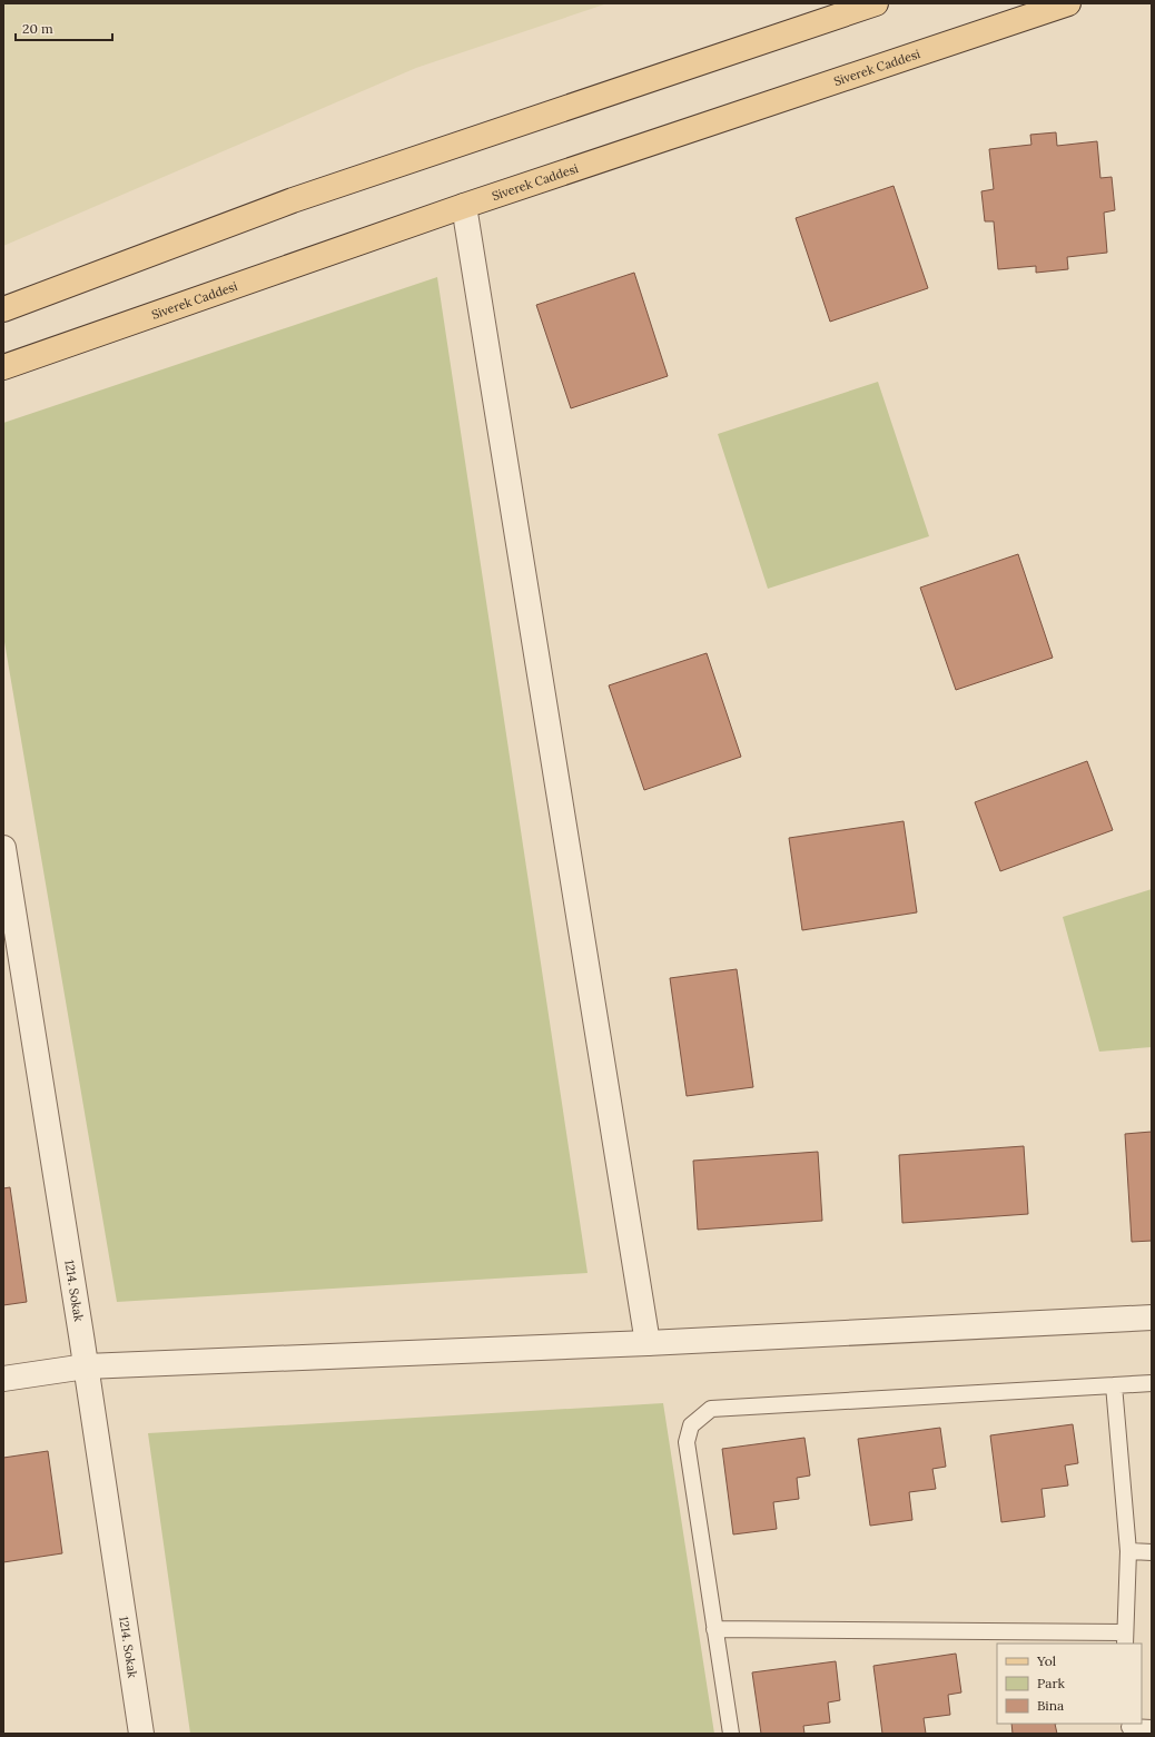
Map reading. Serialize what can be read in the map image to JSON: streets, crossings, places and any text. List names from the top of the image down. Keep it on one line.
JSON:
{"streets":{"main road":["Siverek Caddesi"],"street":["1214. Sokak"]},"legend":["Yol","Park","Bina"],"scale_bar":"20 m"}
